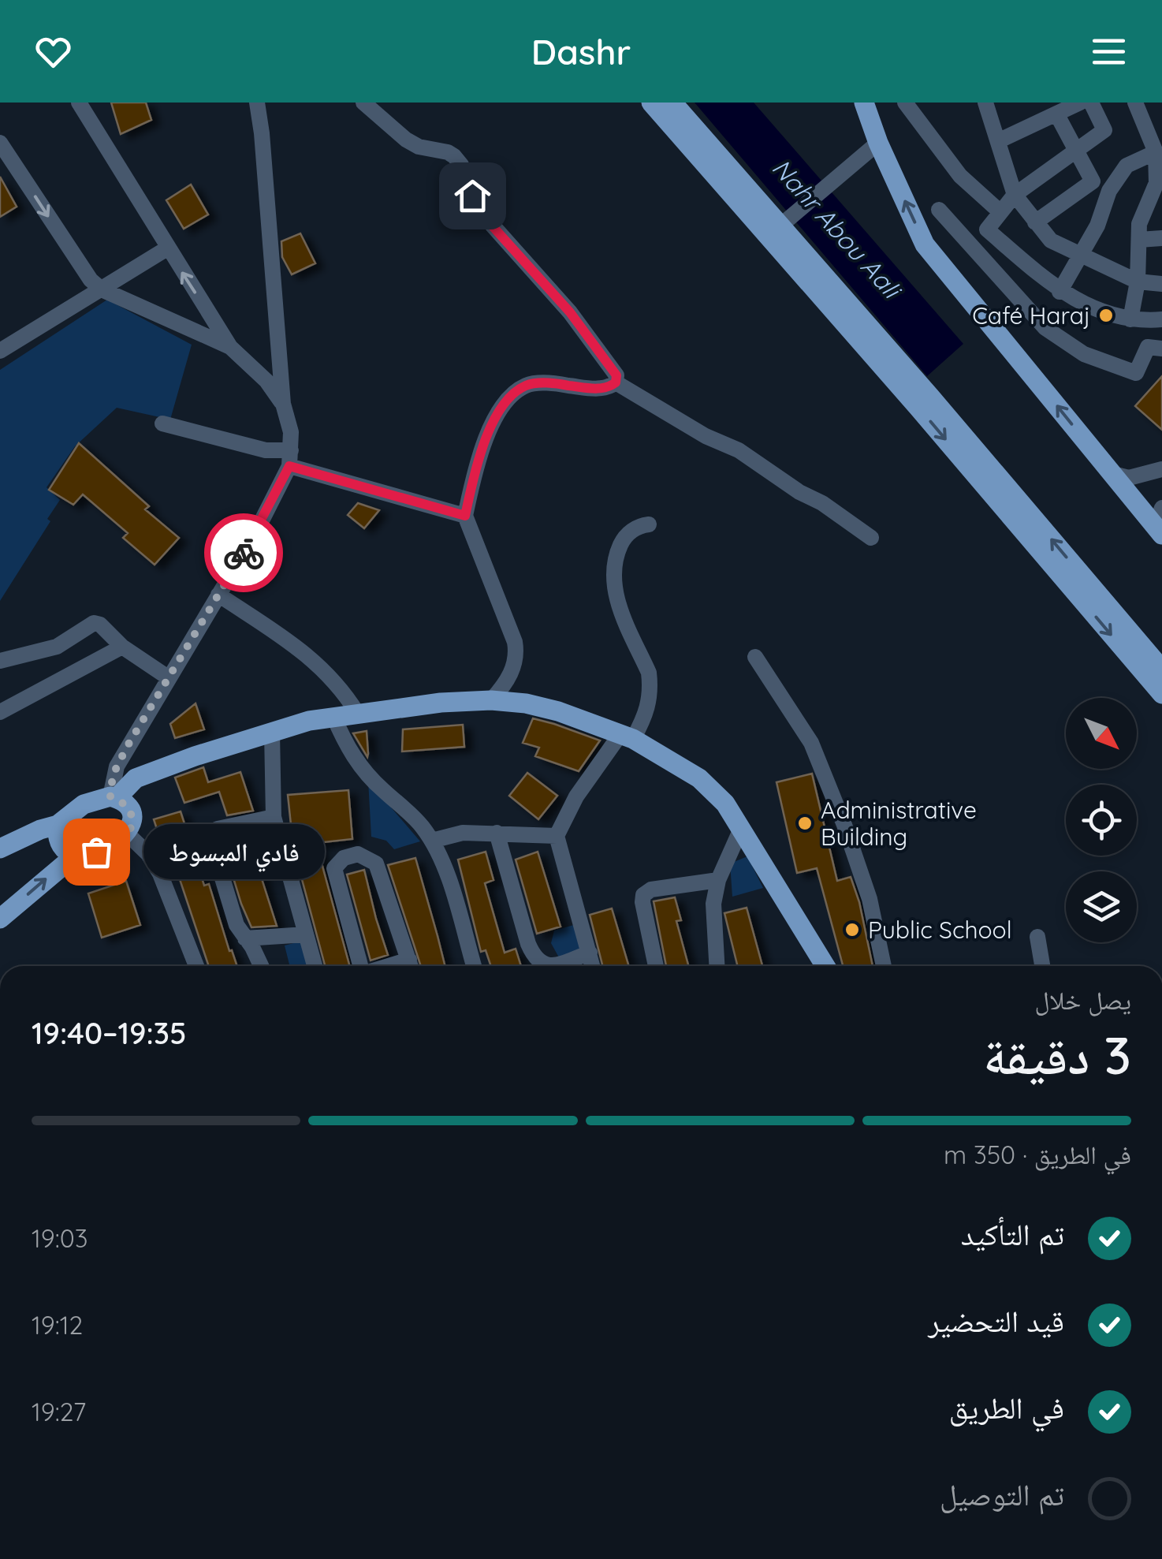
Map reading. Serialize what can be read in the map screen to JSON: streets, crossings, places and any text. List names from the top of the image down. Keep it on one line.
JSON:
{"water":["Nahr Abou Aali"],"places":["Café Haraj","Administrative Building","فادي المبسوط","Public School"],"north":"bottom right","page":{"header":"Dashr","bubble":"فادي المبسوط","heading":["3 دقيقة","يصل خلال","19:35–19:40"],"bar":"في الطريق · 350 m","list":[["تم التأكيد","19:03"],["قيد التحضير","19:12"],["في الطريق","19:27"],"تم التوصيل"]}}
